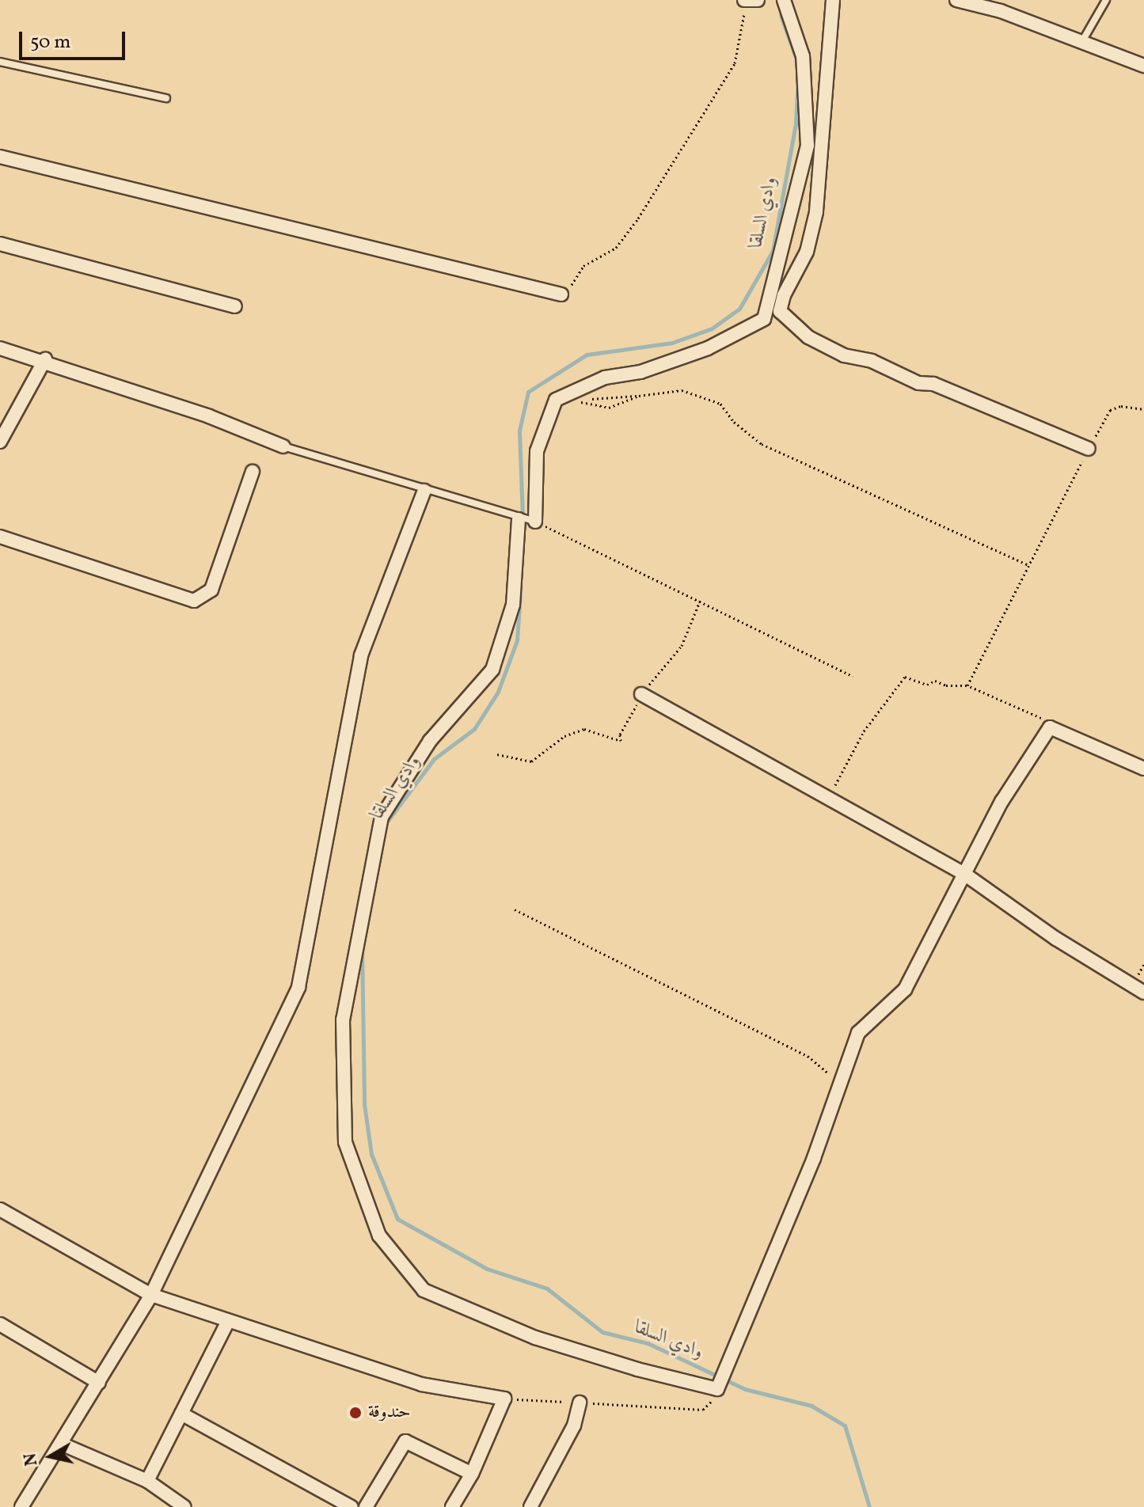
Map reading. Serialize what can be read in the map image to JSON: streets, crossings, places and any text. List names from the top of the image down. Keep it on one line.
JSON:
{"water":["وادي السلقا"],"places":["حندوقة"],"scale_bar":"50 m","north":"left"}
